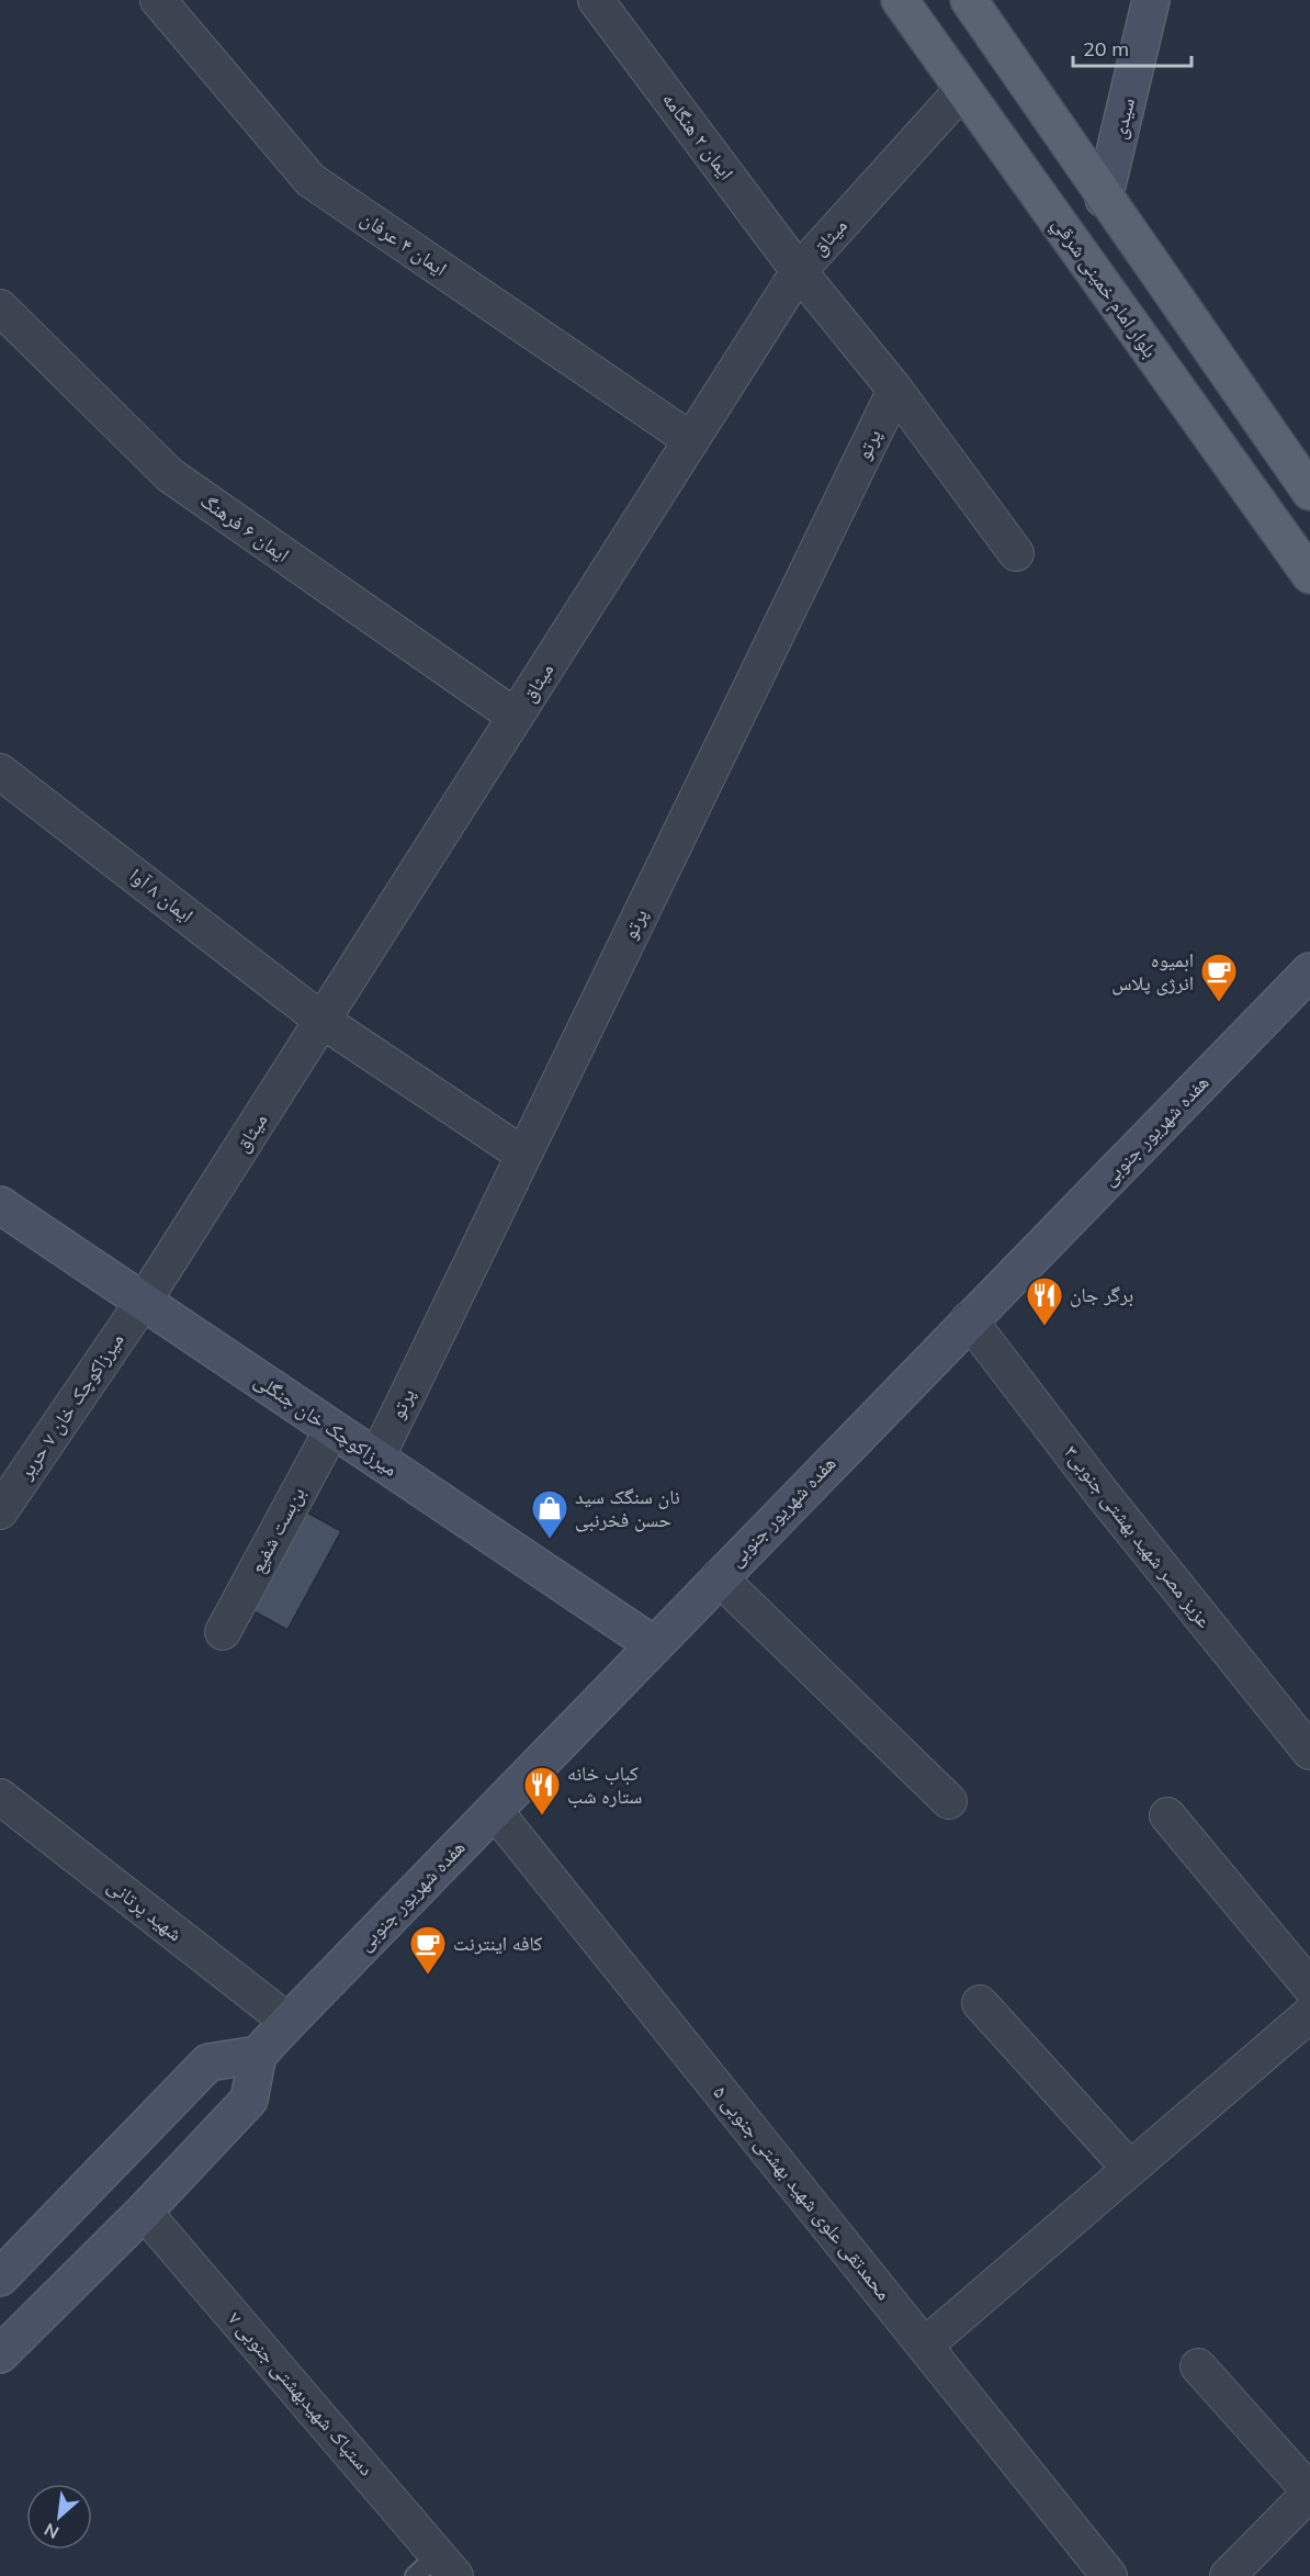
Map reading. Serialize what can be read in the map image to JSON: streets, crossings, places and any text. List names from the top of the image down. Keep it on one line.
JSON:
{"streets":{"main road":["سیدی","بلوار امام خمینی شرقي","هفده شهریور جنوبی","میرزاکوچک خان جنگلی"],"street":["ایمان ۲ هنگامه","میثاق","ایمان ۴ عرفان","پرتو","ایمان ۶ فرهنگ","ایمان ۸ آوا","میرزاکوچک خان ۷ حریر","بن‌بست شفیع","عزیز مصر شهید بهشتی جنوبی۳","شهید پرتانی","محمدتقی علوی شهید بهشتی جنوبی ۵","دستپاک شهیدبهشتی جنوبی ۷"]},"crossings":[["ایمان ۲ هنگامه","میثاق"],["ایمان ۲ هنگامه","پرتو"],["میثاق","ایمان ۴ عرفان"],["میثاق","بلوار امام خمینی شرقي"],["میثاق","ایمان ۶ فرهنگ"],["میثاق","ایمان ۸ آوا"],["میثاق","میرزاکوچک خان ۷ حریر"],["میثاق","میرزاکوچک خان جنگلی"],["پرتو","ایمان ۸ آوا"],["پرتو","میرزاکوچک خان جنگلی"],["هفده شهریور جنوبی","میرزاکوچک خان جنگلی"],["هفده شهریور جنوبی","عزیز مصر شهید بهشتی جنوبی۳"],["هفده شهریور جنوبی","شهید پرتانی"],["هفده شهریور جنوبی","محمدتقی علوی شهید بهشتی جنوبی ۵"],["میرزاکوچک خان ۷ حریر","میرزاکوچک خان جنگلی"],["میرزاکوچک خان جنگلی","بن‌بست شفیع"]],"places":{"cafe":["ابمیوه انرژی پلاس","کافه اینترنت"],"restaurant":["برگر جان","کباب خانه ستاره شب"],"shop":["نان سنگک سید حسن فخرنبی"]},"scale_bar":"20 m","north":"bottom left"}
